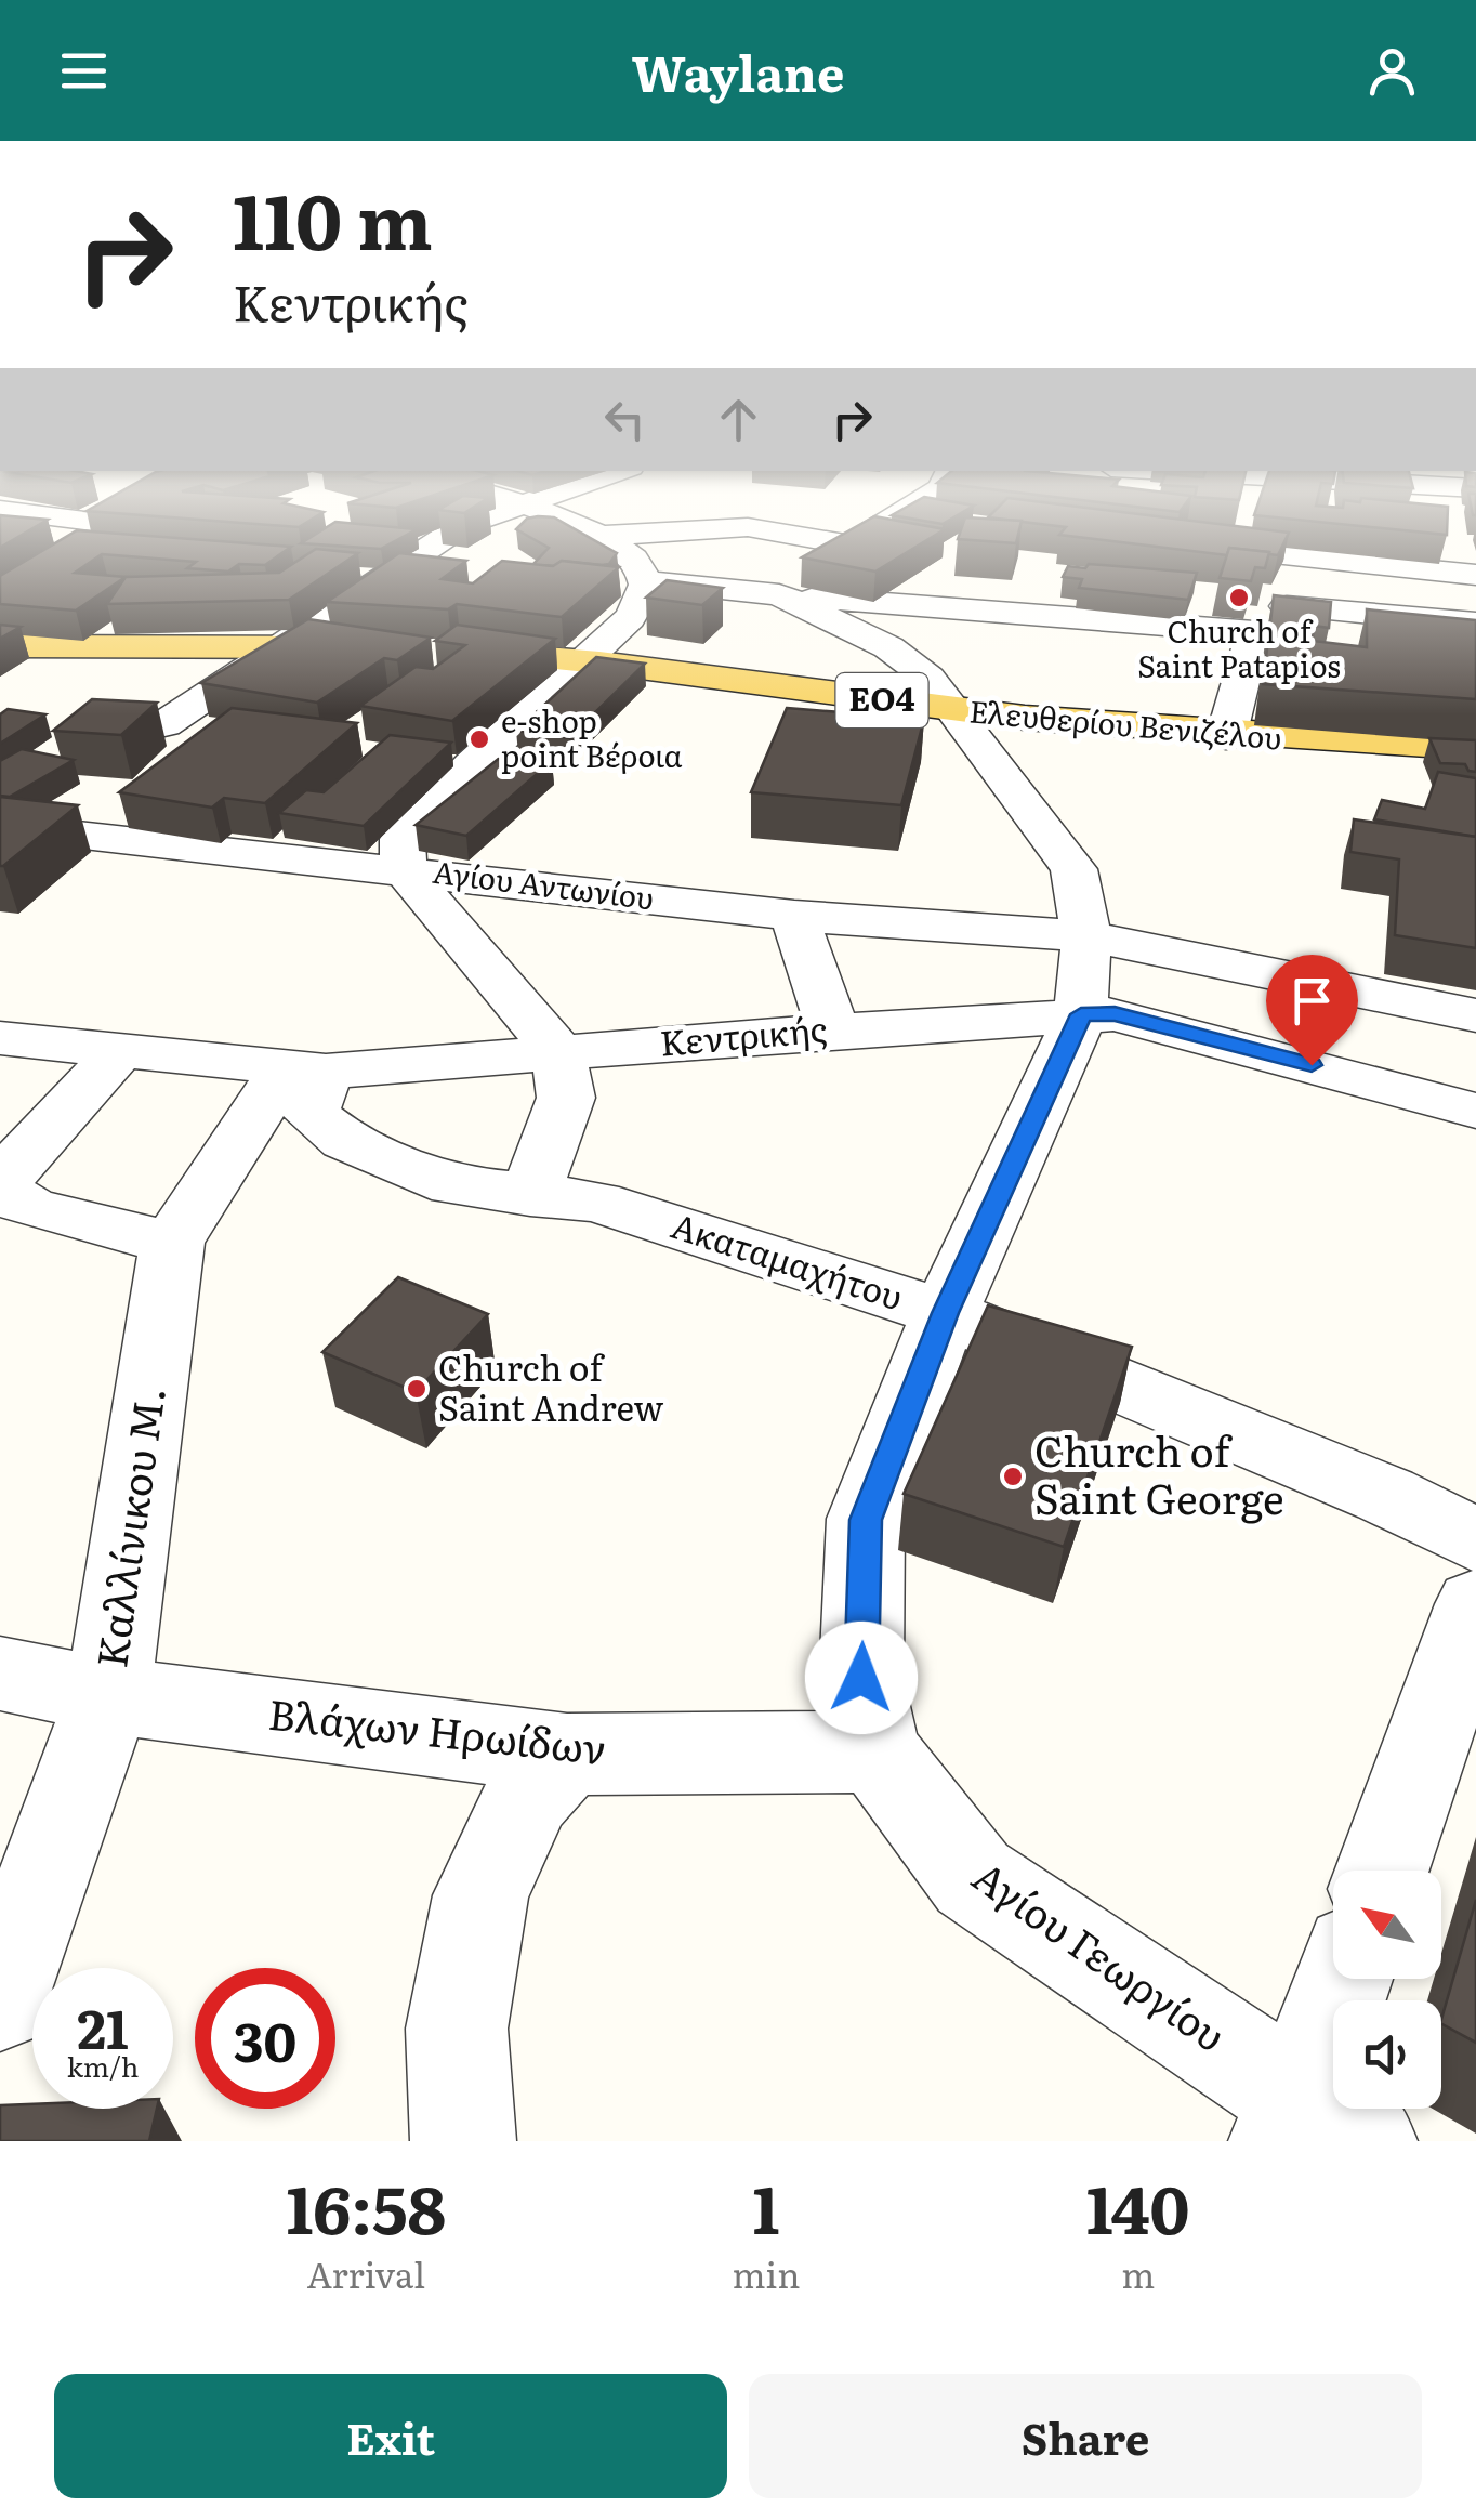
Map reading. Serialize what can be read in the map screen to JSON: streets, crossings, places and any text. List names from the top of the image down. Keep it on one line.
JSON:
{"streets":{"main road":["ΕΟ4","Ελευθερίου Βενιζέλου"],"street":["Αγίου Αντωνίου","Κεντρικής","Ακαταμαχήτου","Καλλίνικου Μ.","Βλάχων Ηρωίδων","Αγίου Γεωργίου"]},"crossings":[["Κεντρικής","Ακαταμαχήτου"],["Κεντρικής","Καλλίνικου Μ."],["Κεντρικής","Αγίου Γεωργίου"],["Ακαταμαχήτου","Καλλίνικου Μ."],["Ακαταμαχήτου","Αγίου Γεωργίου"],["Καλλίνικου Μ.","Βλάχων Ηρωίδων"],["Βλάχων Ηρωίδων","Αγίου Γεωργίου"]],"places":["Church of Saint Patapios","e-shop point Βέροια","Church of Saint Andrew","Church of Saint George"],"north":"top left","page":{"header":"Waylane","turn":["110 m","Κεντρικής"],"speed":"21 km/h","limit":"30","eta":["16:58","Arrival","1","min","140","m"],"buttons":["Exit","Share"]}}
